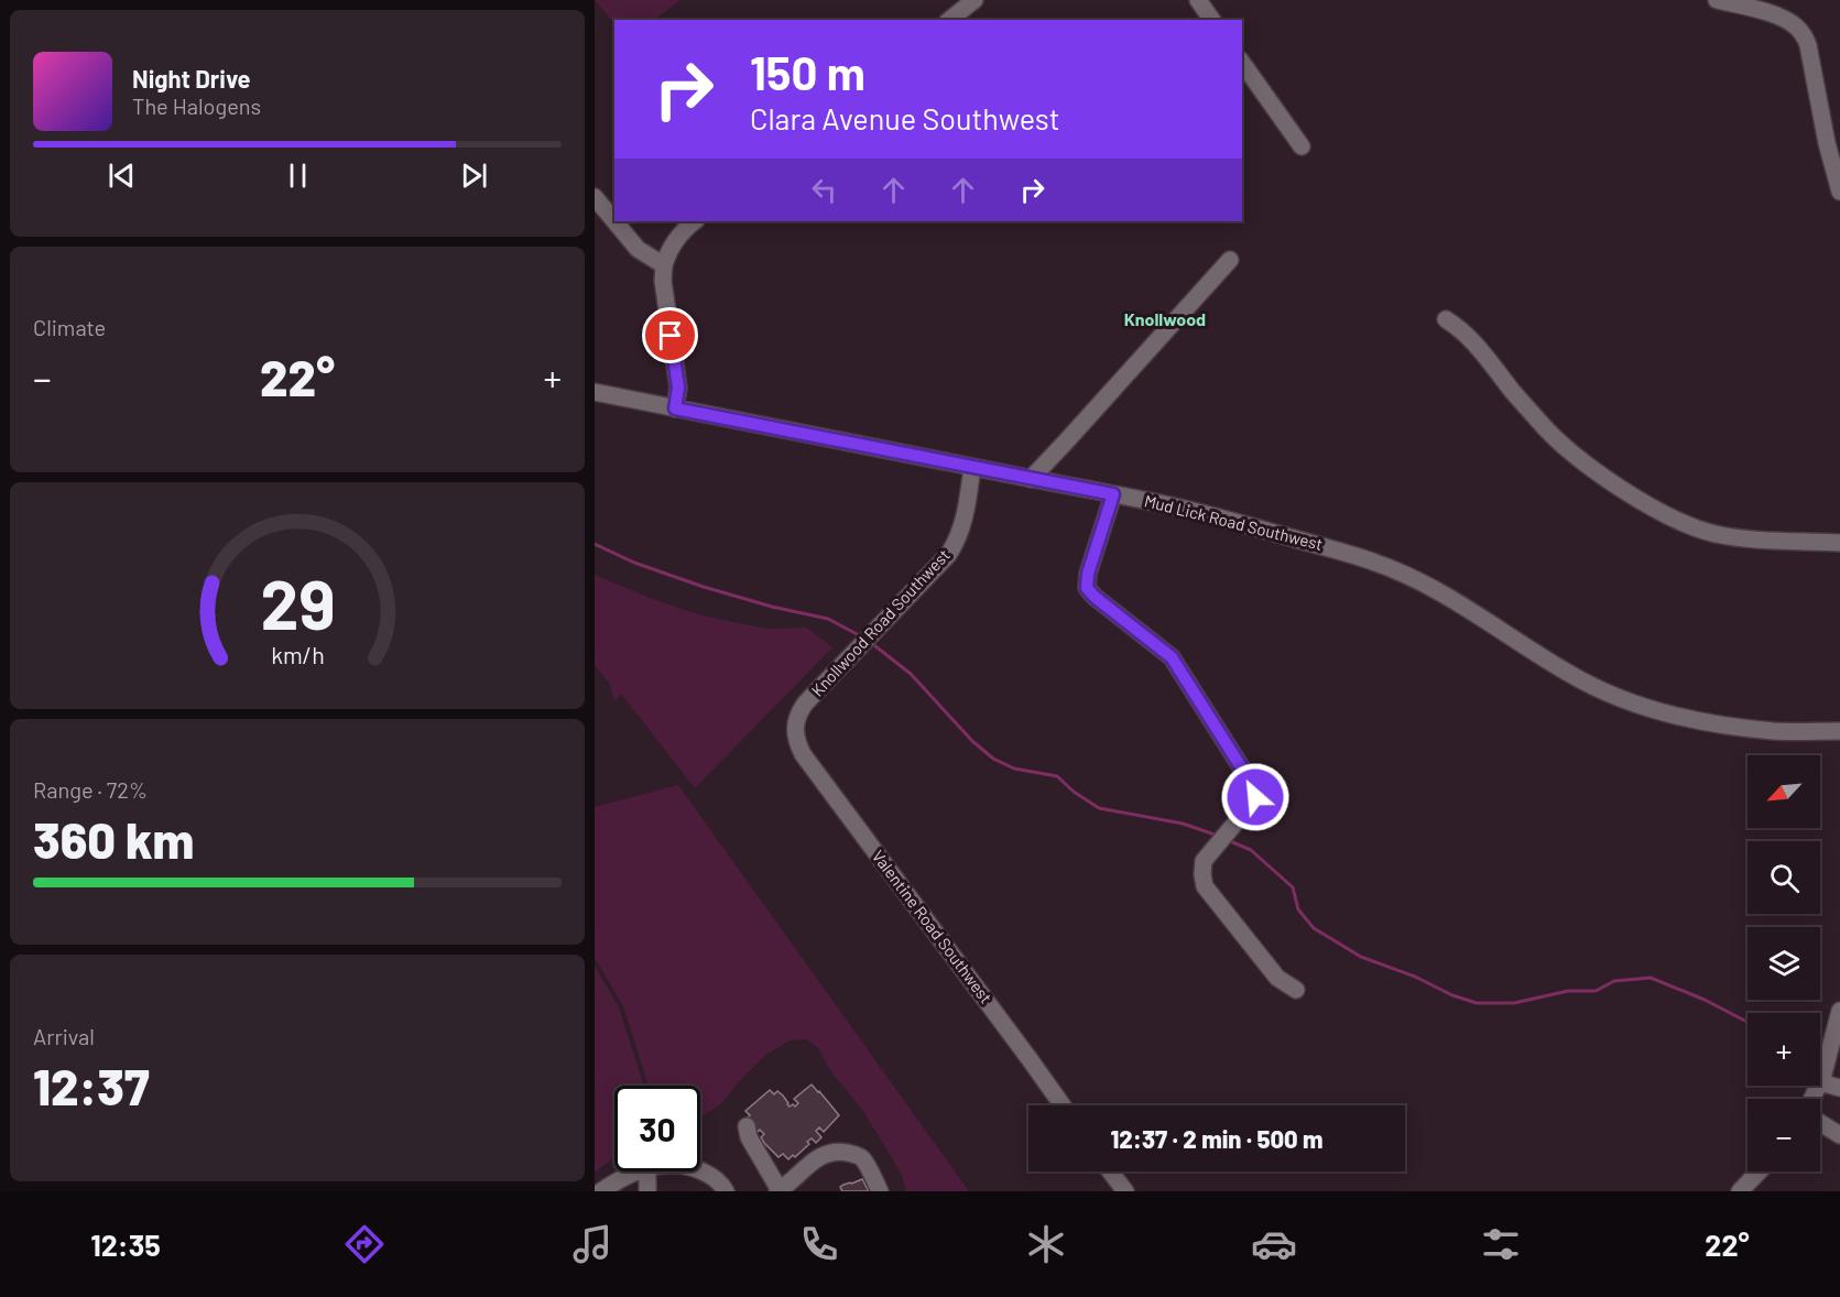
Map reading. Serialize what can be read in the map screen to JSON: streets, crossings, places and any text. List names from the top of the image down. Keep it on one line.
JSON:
{"streets":{"street":["Mud Lick Road Southwest","Knollwood Road Southwest","Valentine Road Southwest"]},"crossings":[["Mud Lick Road Southwest","Knollwood Road Southwest"],["Knollwood Road Southwest","Valentine Road Southwest"]],"districts":["Knollwood"],"north":"bottom left","page":{"turn":["150 m","Clara Avenue Southwest"],"song":["Night Drive","The Halogens"],"tile":["Climate",["Range · 72%","360 km"],["Arrival","12:37"]],"heat":["−","22°","+"],"map_buttons":["+","−"],"limit":"30","trip":"12:37 · 2 min · 500 m","tabs":["12:35","22°"],"gauge":["29","km/h"]}}
